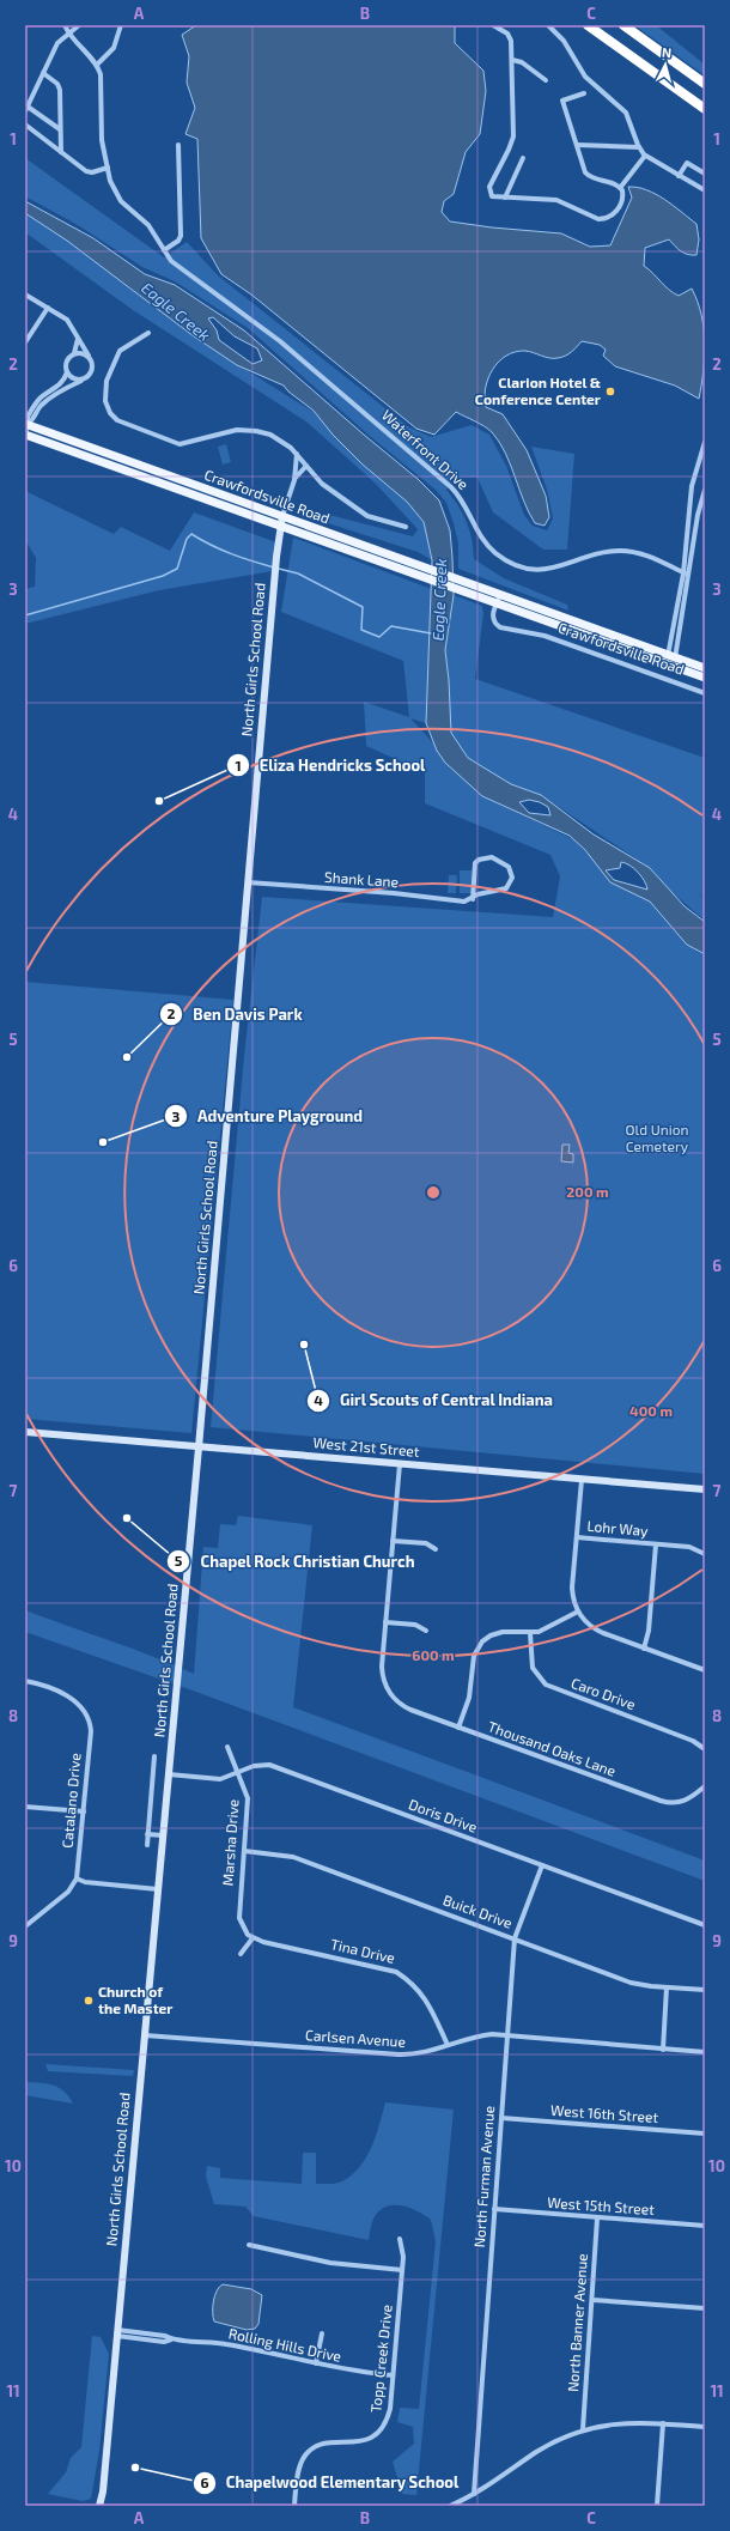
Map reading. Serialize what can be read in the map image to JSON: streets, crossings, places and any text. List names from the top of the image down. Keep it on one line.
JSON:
{"streets":{"main road":["Crawfordsville Road","North Girls School Road","West 21st Street"],"street":["Waterfront Drive","Shank Lane","Lohr Way","Caro Drive","Thousand Oaks Lane","Catalano Drive","Doris Drive","Marsha Drive","Buick Drive","Tina Drive","Carlsen Avenue","West 16th Street","North Furman Avenue","West 15th Street","North Banner Avenue","Rolling Hills Drive","Topp Creek Drive"]},"crossings":[["Crawfordsville Road","North Girls School Road"],["North Girls School Road","Shank Lane"],["North Girls School Road","West 21st Street"],["North Girls School Road","Doris Drive"],["North Girls School Road","Carlsen Avenue"],["North Girls School Road","Rolling Hills Drive"],["Doris Drive","Marsha Drive"],["Doris Drive","North Furman Avenue"],["Marsha Drive","Buick Drive"],["Marsha Drive","Tina Drive"],["Buick Drive","North Furman Avenue"],["Tina Drive","Carlsen Avenue"],["Carlsen Avenue","North Furman Avenue"],["West 16th Street","North Furman Avenue"],["North Furman Avenue","West 15th Street"],["West 15th Street","North Banner Avenue"],["Rolling Hills Drive","Topp Creek Drive"]],"water":["Eagle Creek"],"parks":["Old Union Cemetery"],"places":["Clarion Hotel & Conference Center","Eliza Hendricks School","Ben Davis Park","Adventure Playground","Girl Scouts of Central Indiana","Chapel Rock Christian Church","Church of the Master","Chapelwood Elementary School"],"north":"top","grid":{"columns":["A","B","C"],"rows":["1","2","3","4","5","6","7","8","9","10","11"]},"rings":["200 m","400 m","600 m"]}
